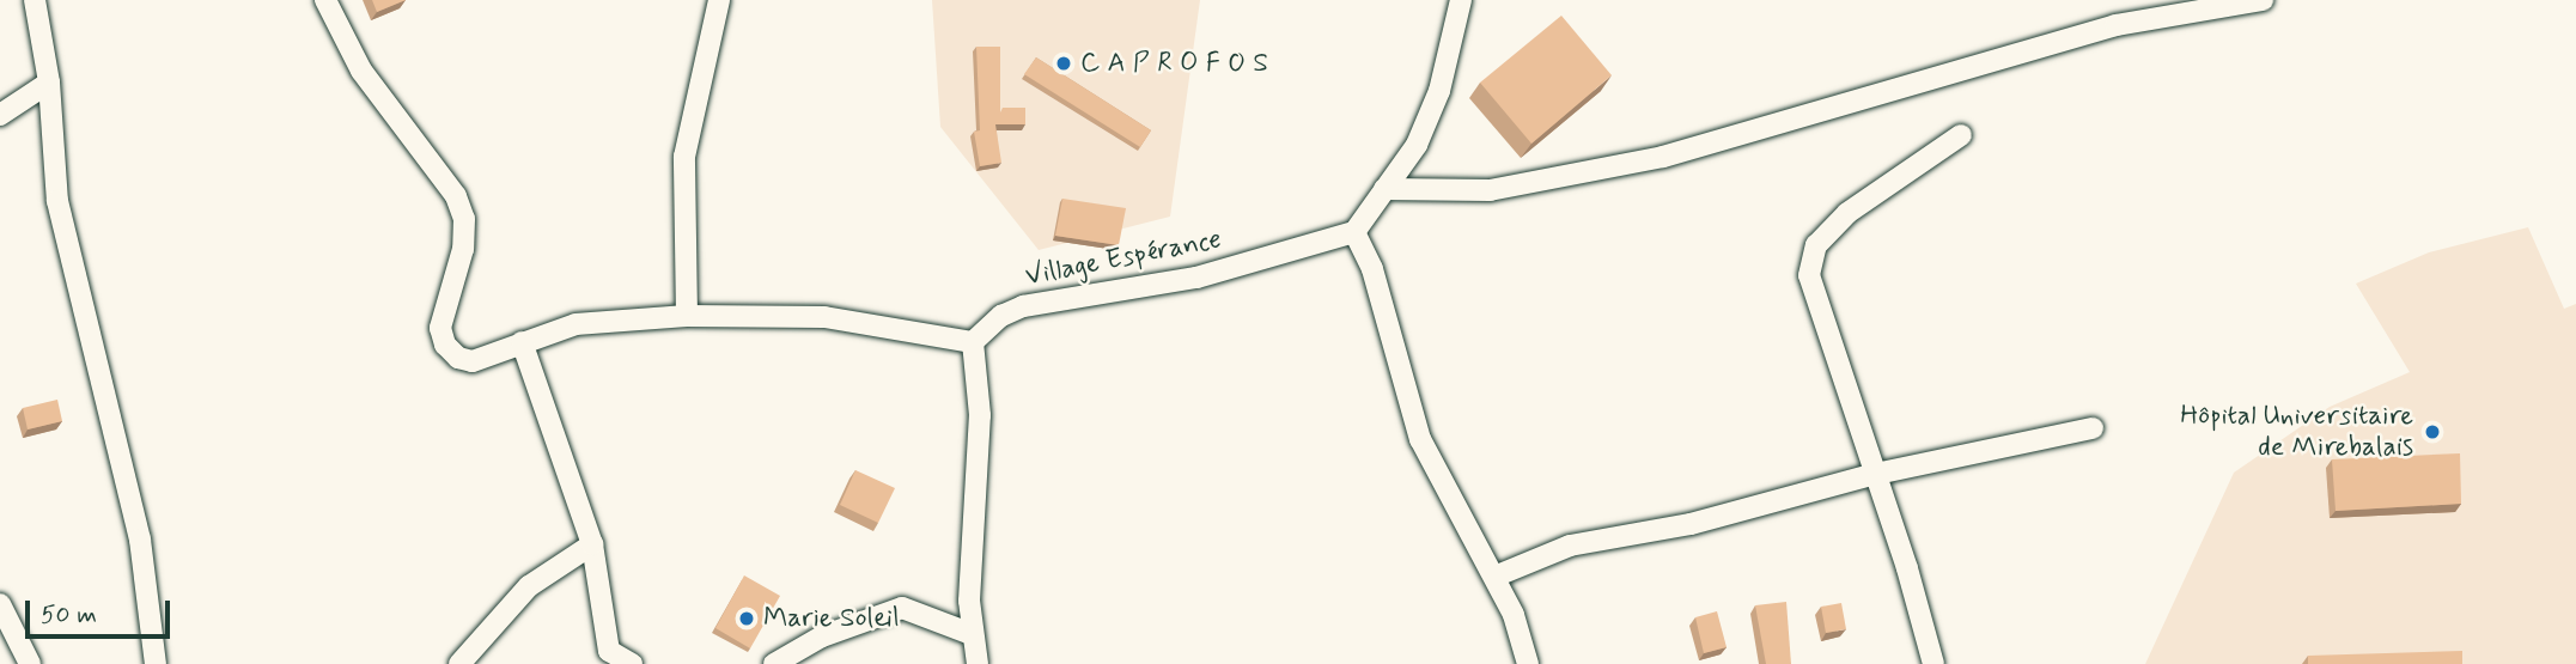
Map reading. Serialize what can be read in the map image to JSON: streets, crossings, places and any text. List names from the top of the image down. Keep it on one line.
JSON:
{"streets":{"street":["Village Espérance"]},"places":["C A P R O F O S","Hôpital Universitaire de Mirebalais","Marie Soleil"],"scale_bar":"50 m"}
